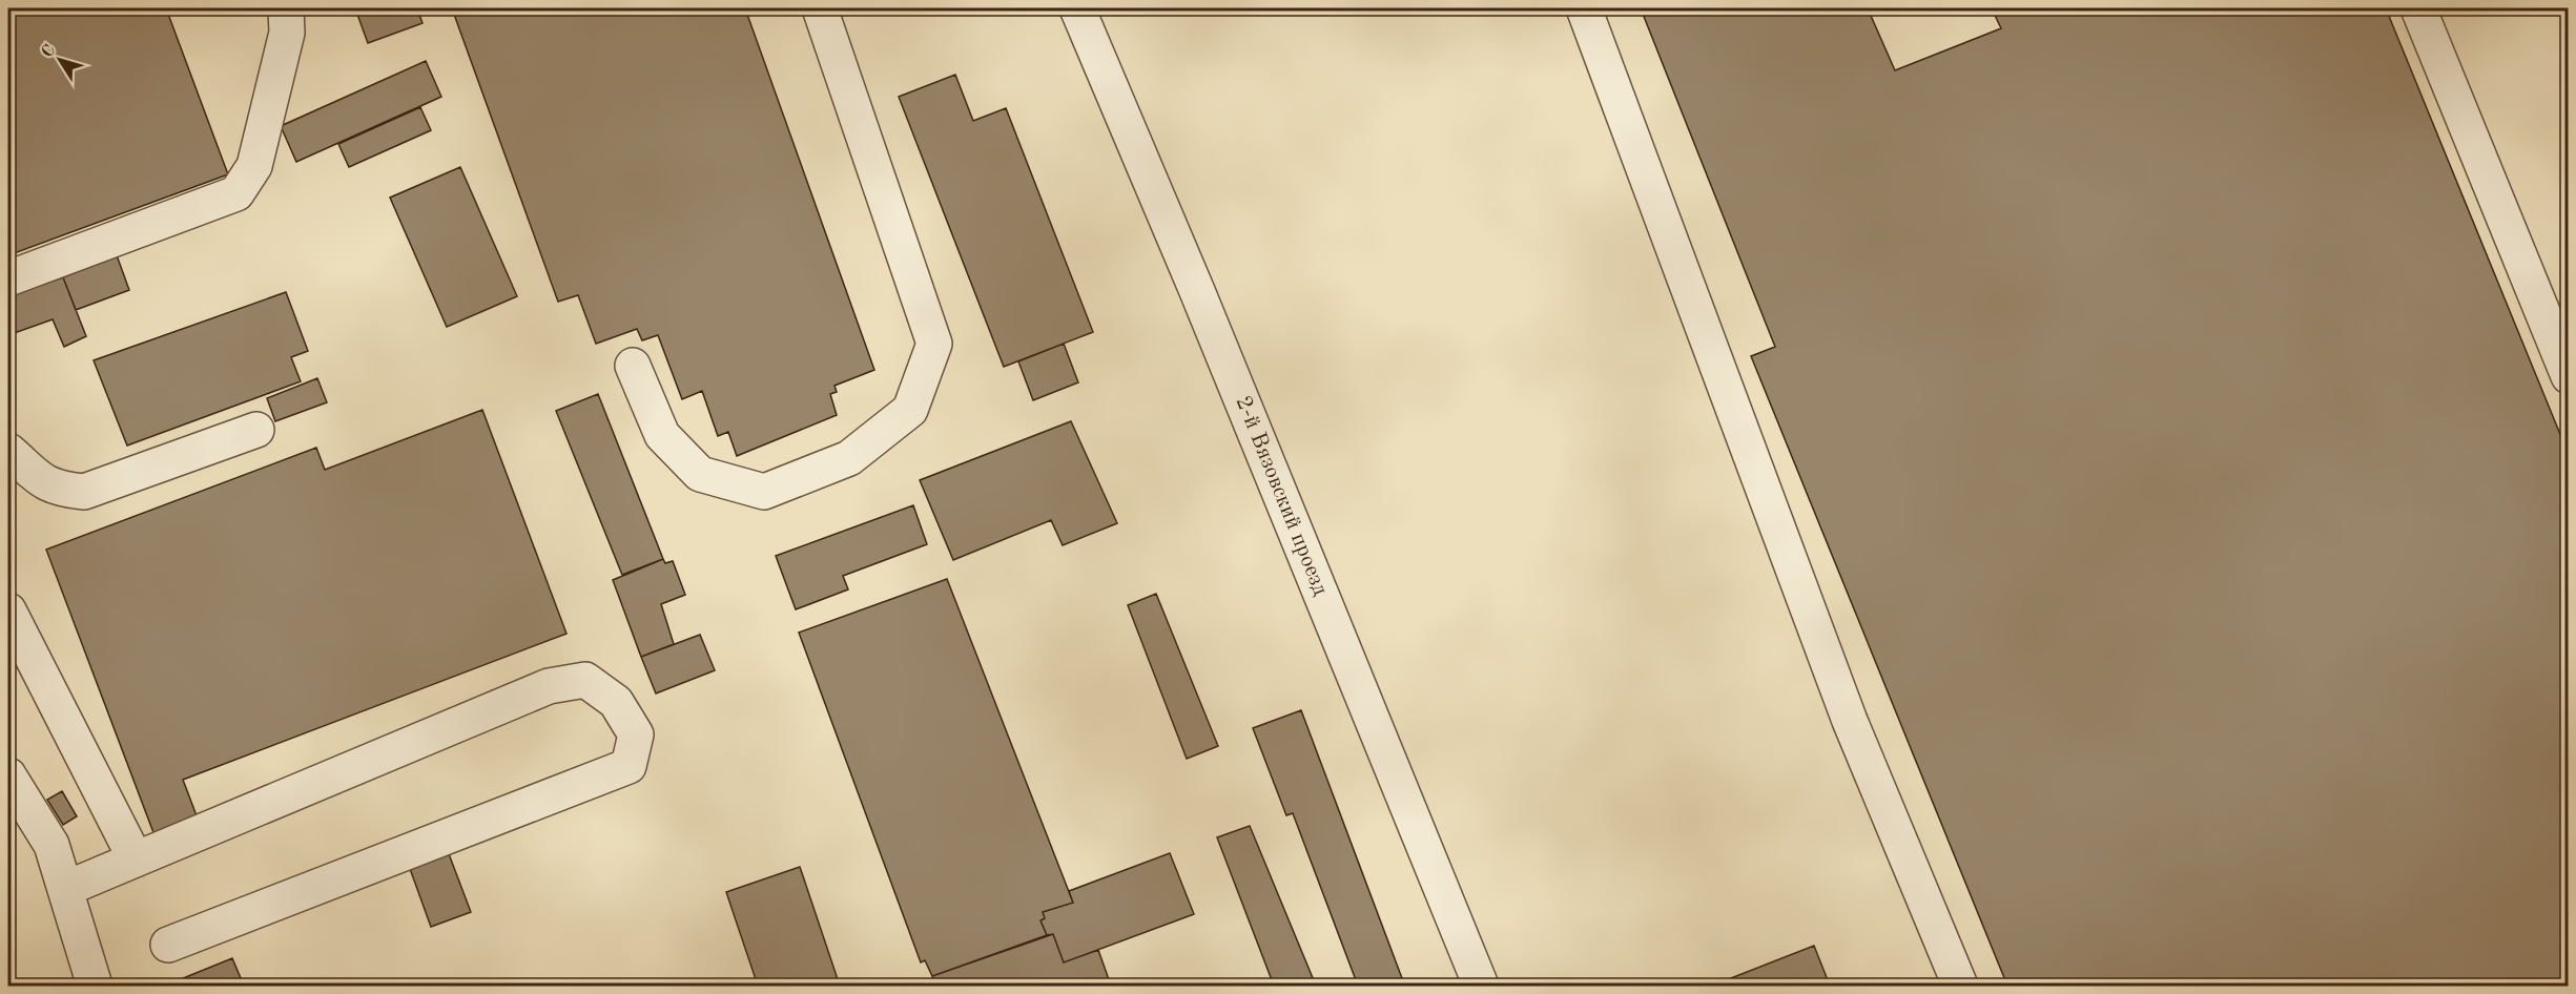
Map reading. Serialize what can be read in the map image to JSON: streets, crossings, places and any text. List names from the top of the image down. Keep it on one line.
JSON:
{"streets":{"street":["2-й Вязовский проезд"]},"north":"top left"}
